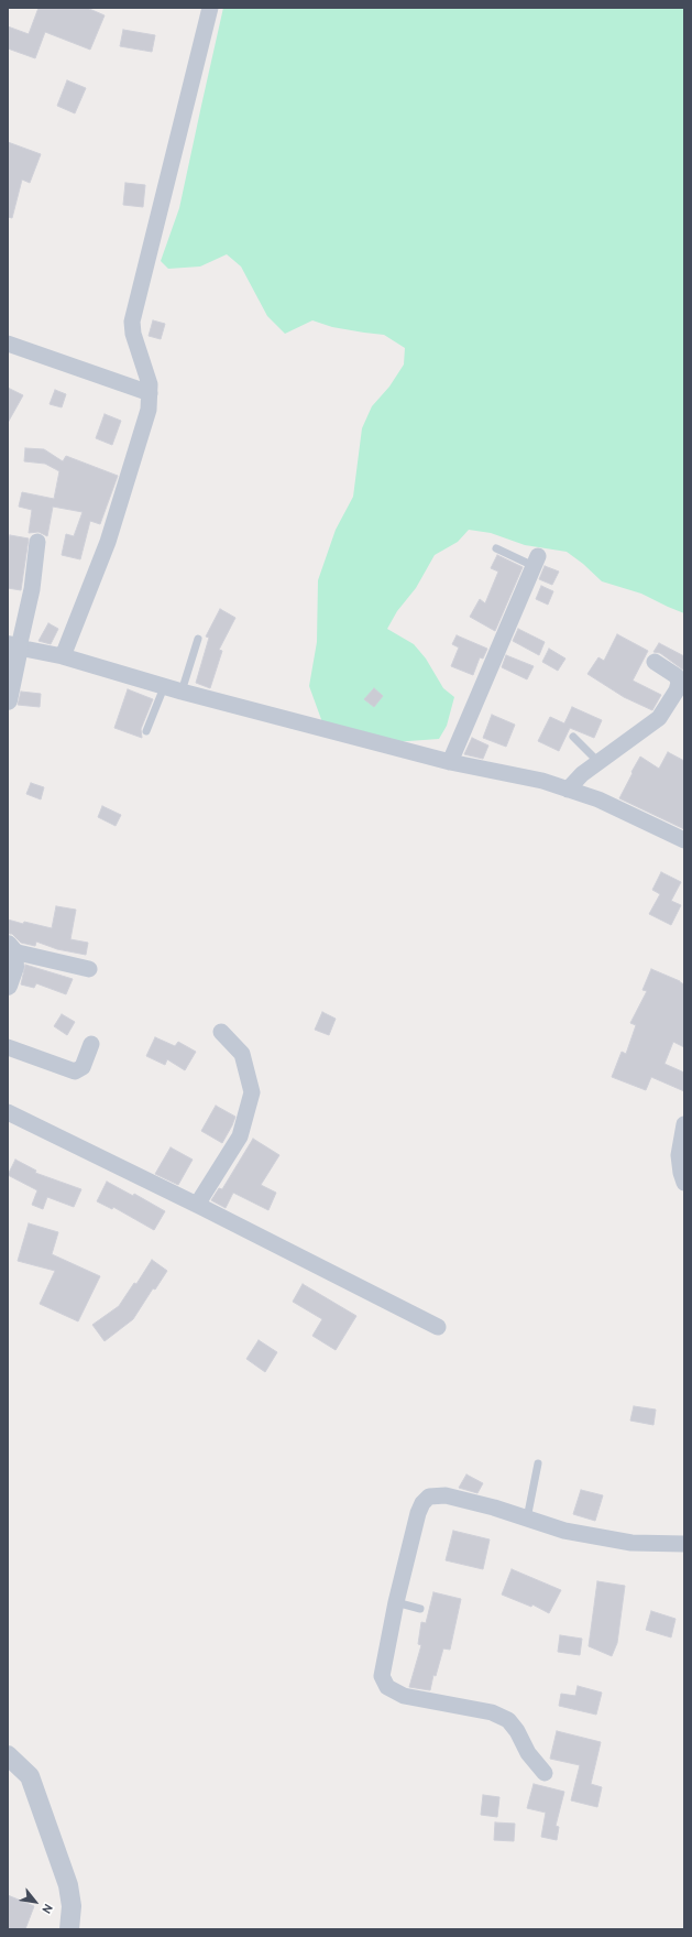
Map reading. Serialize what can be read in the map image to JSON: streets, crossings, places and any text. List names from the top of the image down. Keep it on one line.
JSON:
{"north":"bottom right"}
